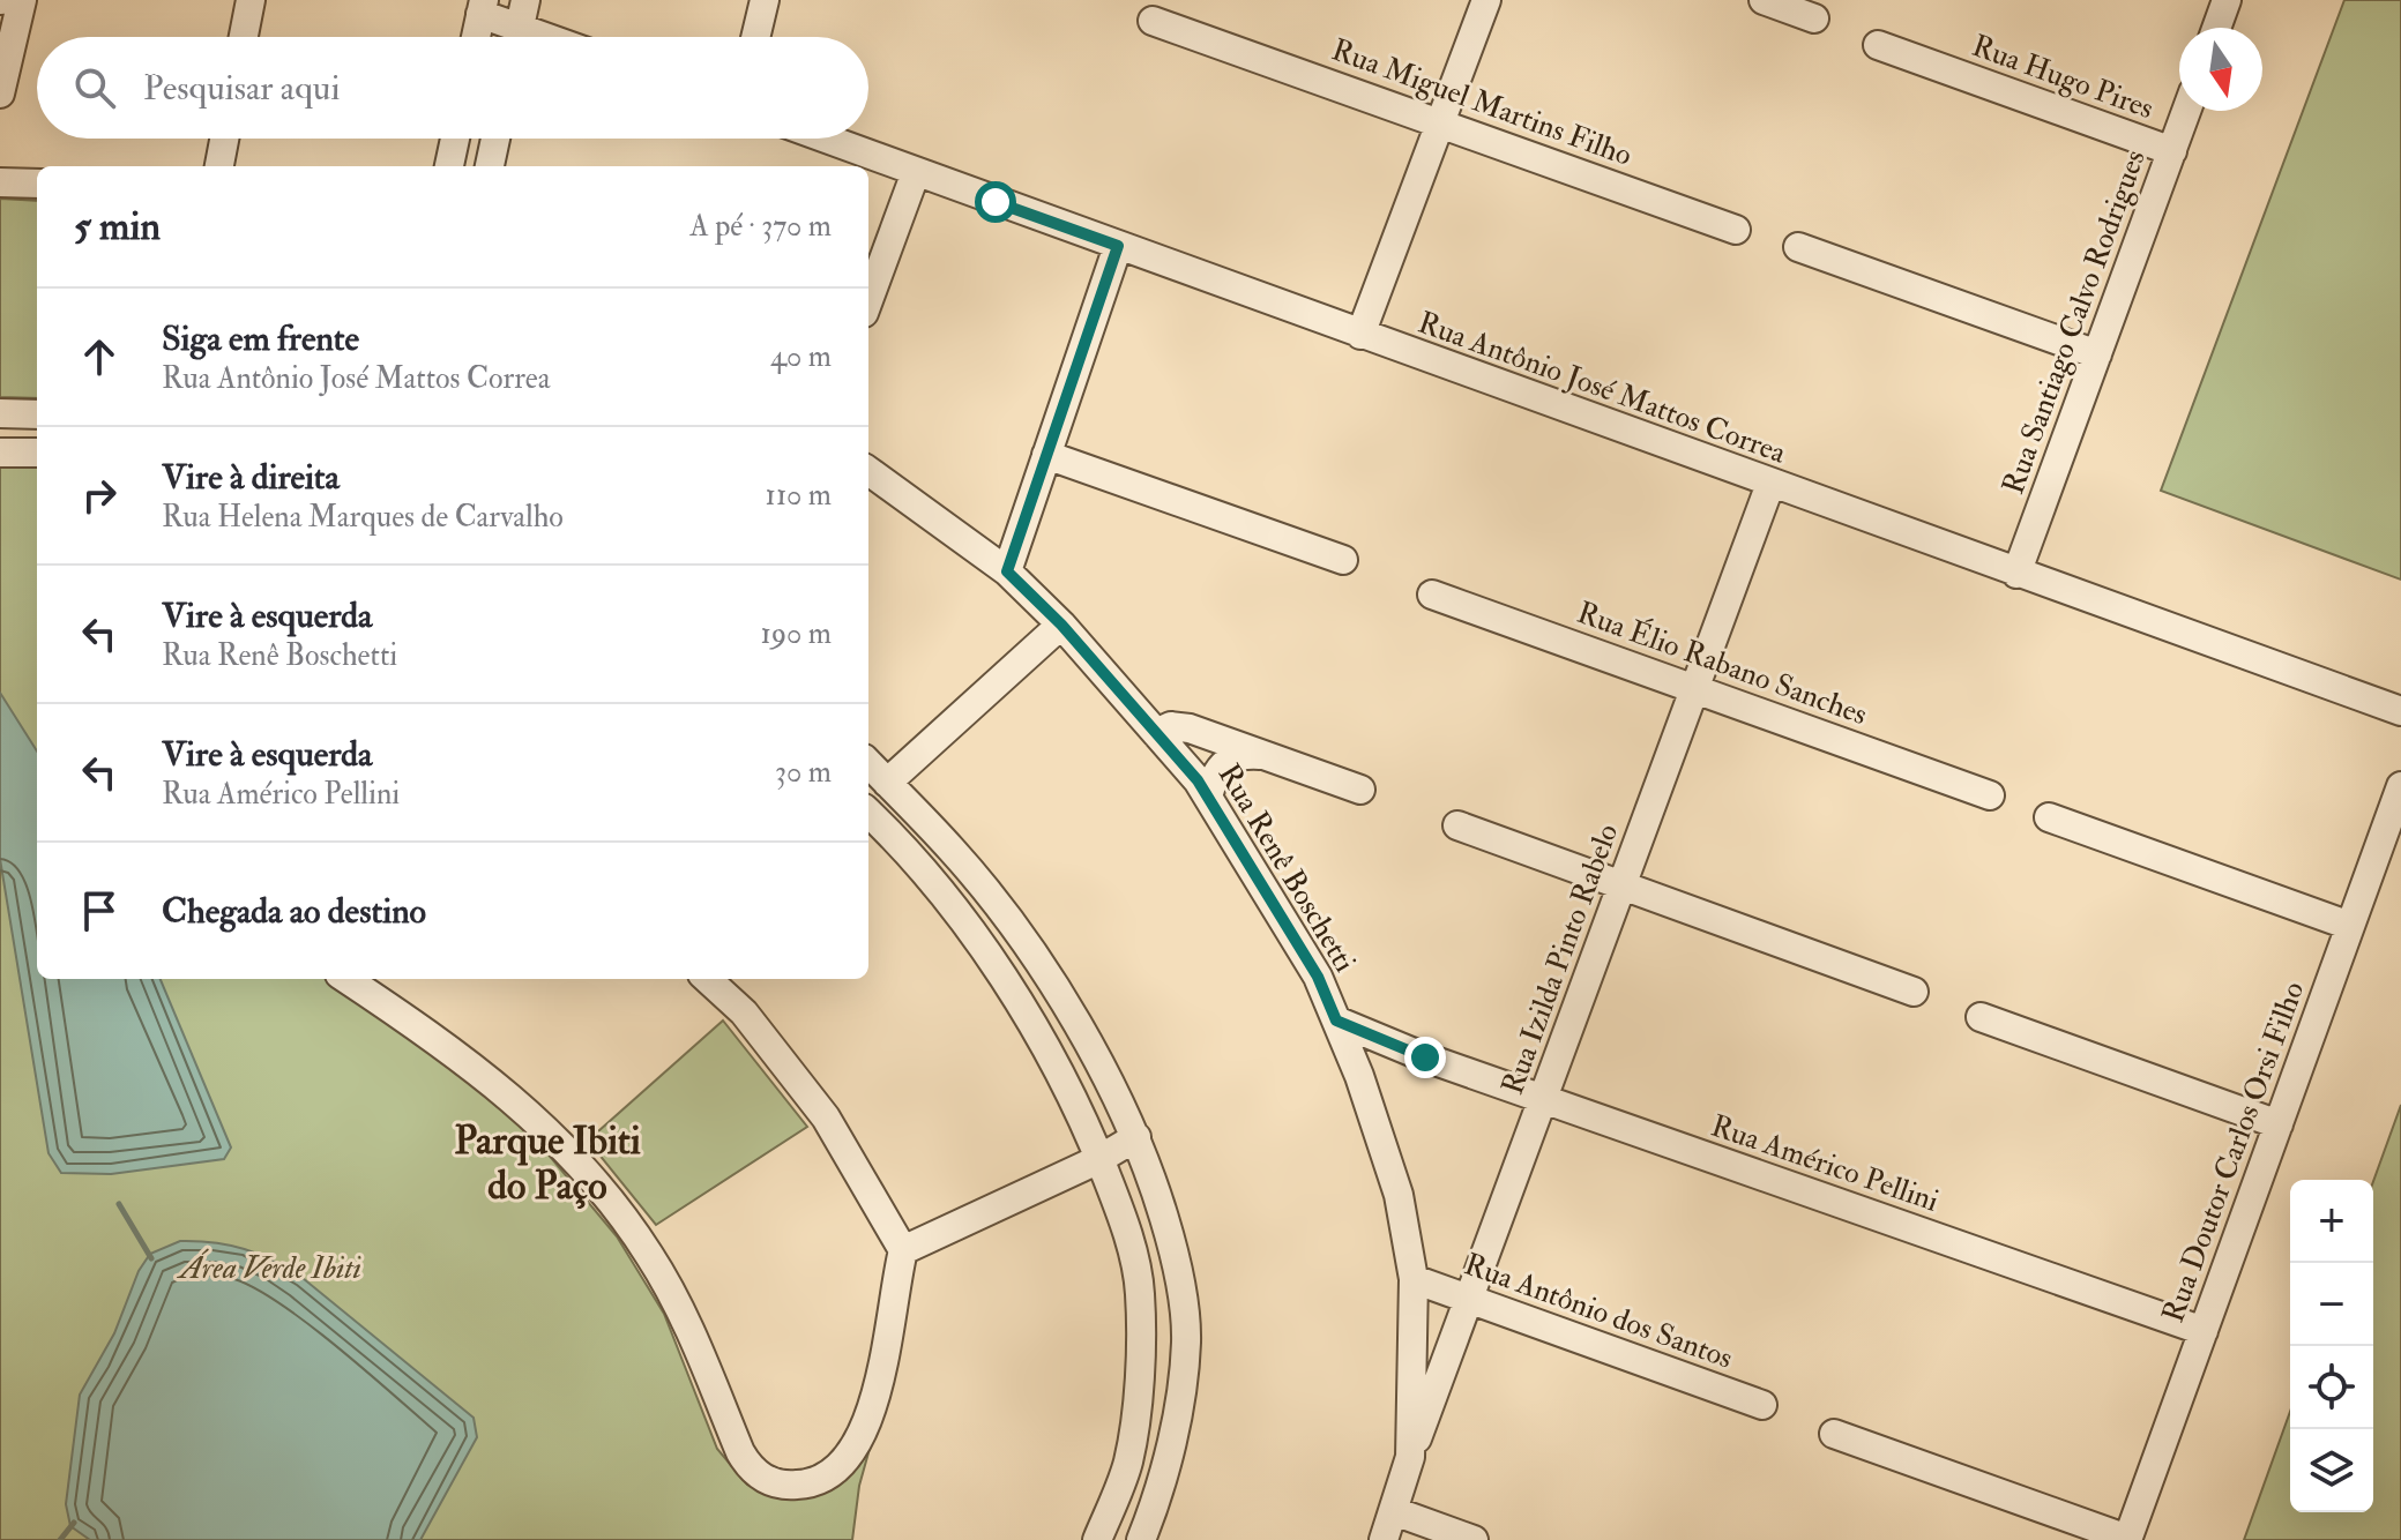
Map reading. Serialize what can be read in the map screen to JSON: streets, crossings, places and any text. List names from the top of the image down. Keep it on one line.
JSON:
{"streets":{"street":["Rua Hugo Pires","Rua Miguel Martins Filho","Rua Santiago Calvo Rodrigues","Rua Antônio José Mattos Correa","Rua Élio Rabano Sanches","Rua Renê Boschetti","Rua Izilda Pinto Rabelo","Rua Doutor Carlos Orsi Filho","Rua Américo Pellini","Rua Antônio dos Santos"]},"crossings":[["Rua Hugo Pires","Rua Santiago Calvo Rodrigues"],["Rua Santiago Calvo Rodrigues","Rua Antônio José Mattos Correa"],["Rua Antônio José Mattos Correa","Rua Izilda Pinto Rabelo"],["Rua Élio Rabano Sanches","Rua Izilda Pinto Rabelo"],["Rua Renê Boschetti","Rua Izilda Pinto Rabelo"],["Rua Renê Boschetti","Rua Américo Pellini"],["Rua Renê Boschetti","Rua Antônio dos Santos"],["Rua Izilda Pinto Rabelo","Rua Américo Pellini"],["Rua Izilda Pinto Rabelo","Rua Antônio dos Santos"],["Rua Doutor Carlos Orsi Filho","Rua Américo Pellini"]],"districts":["Parque Ibiti do Paço"],"parks":["Área Verde Ibiti"],"north":"bottom","page":{"search":"Pesquisar aqui","heading":["5 min","A pé · 370 m"],"list":[["Siga em frente","Rua Antônio José Mattos Correa","40 m"],["Vire à direita","Rua Helena Marques de Carvalho","110 m"],["Vire à esquerda","Rua Renê Boschetti","190 m"],["Vire à esquerda","Rua Américo Pellini","30 m"],"Chegada ao destino"],"map_buttons":["+","−"]}}
